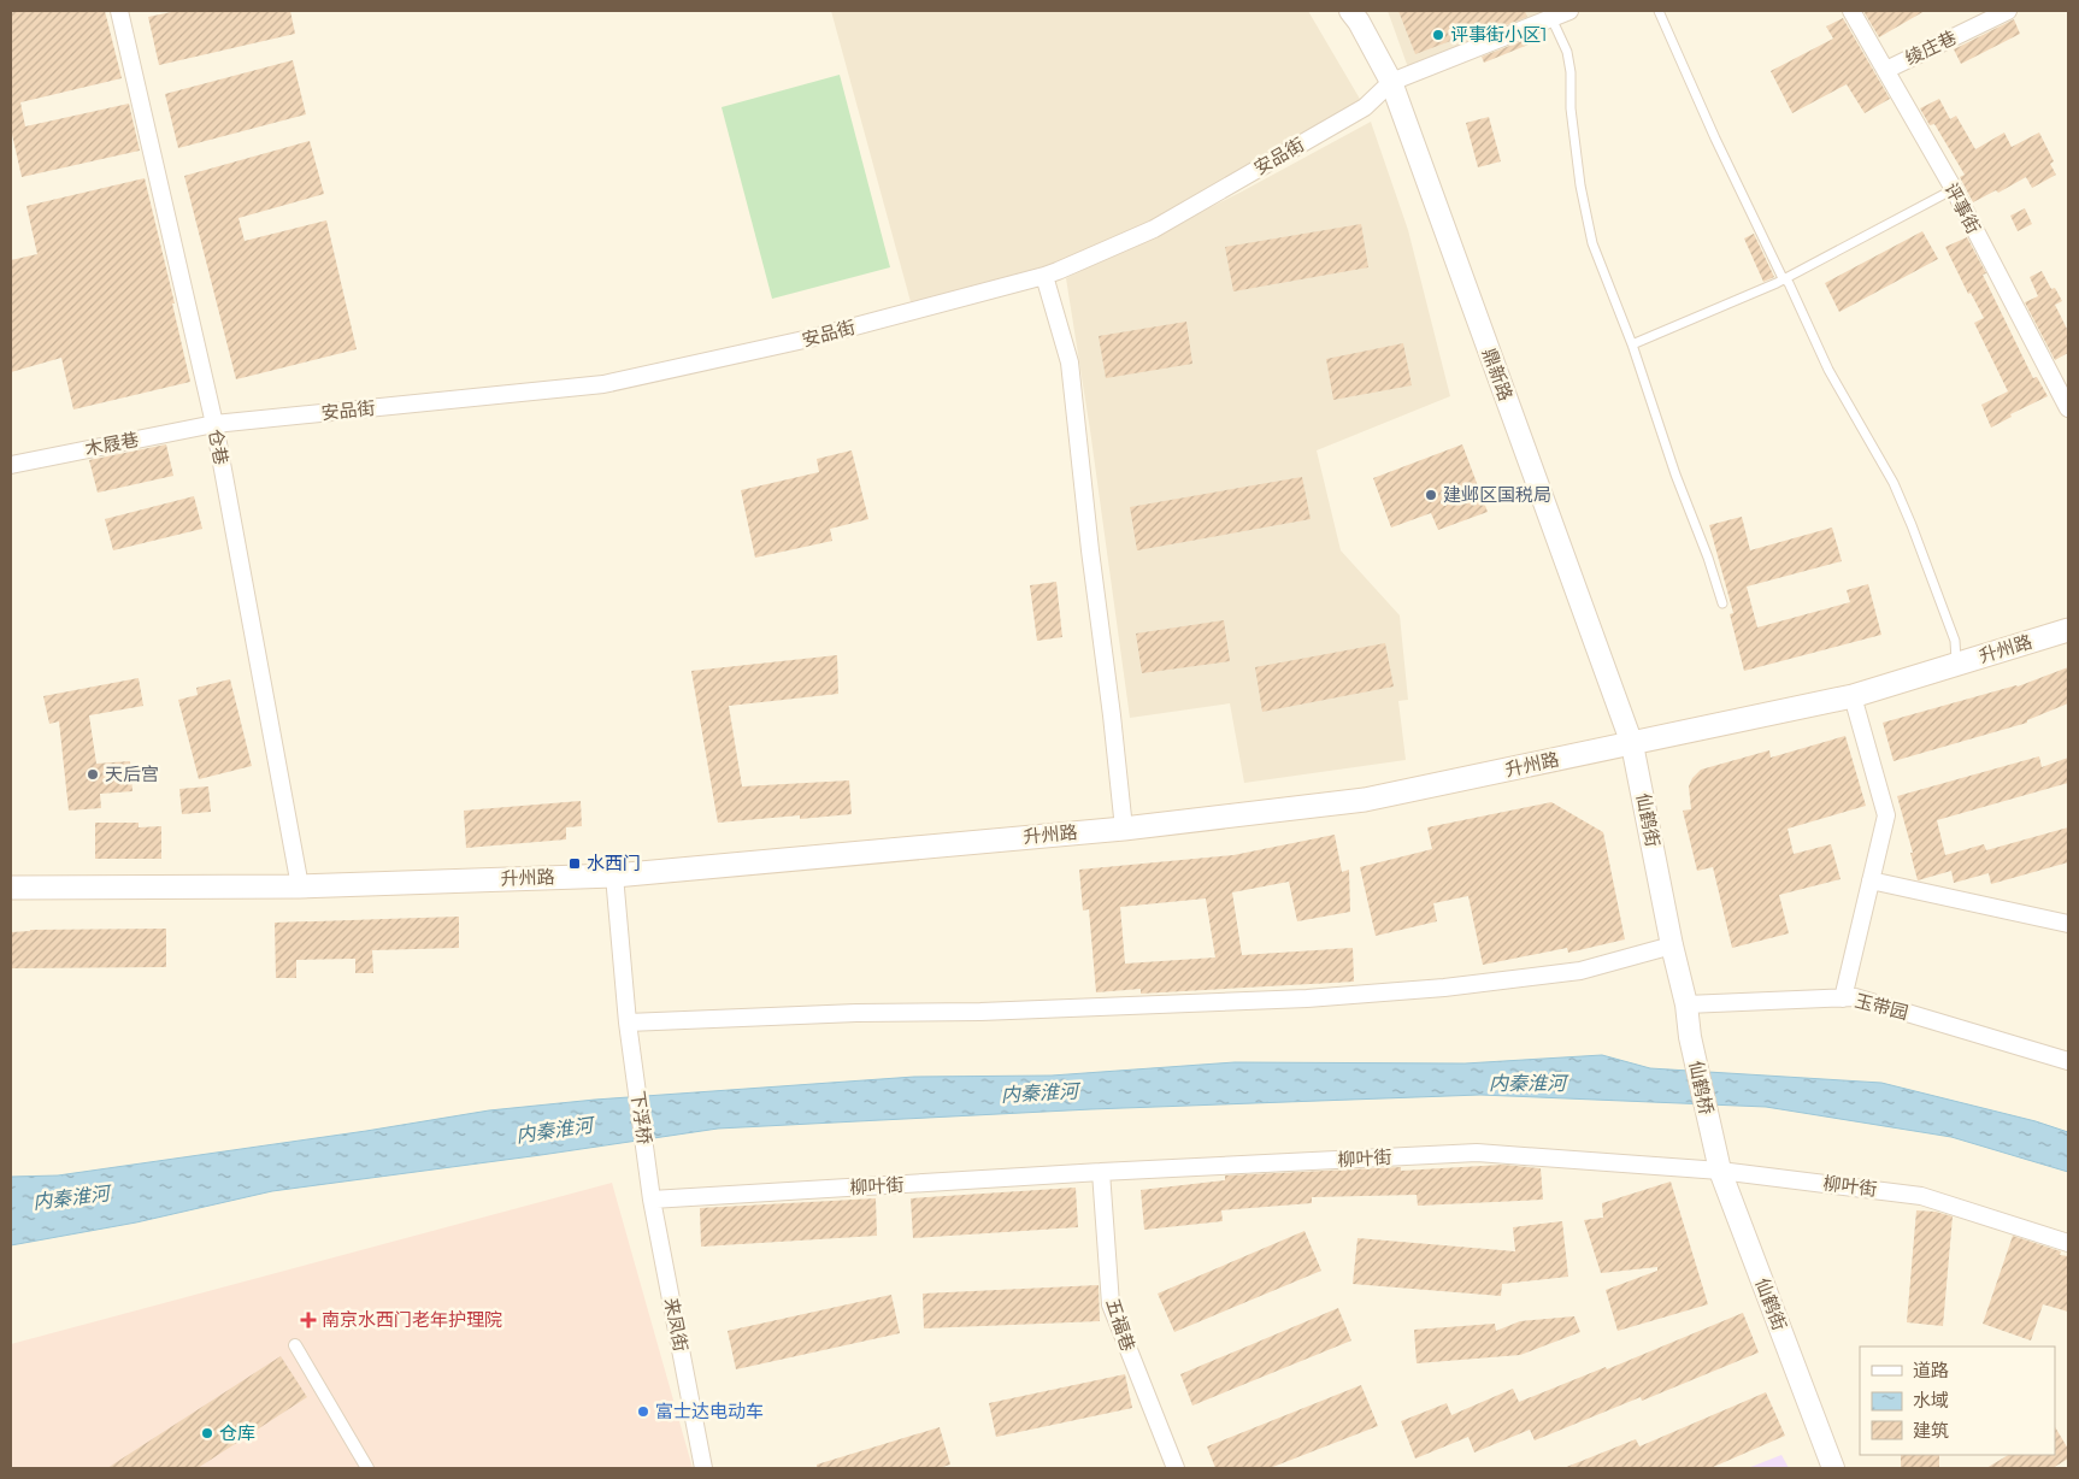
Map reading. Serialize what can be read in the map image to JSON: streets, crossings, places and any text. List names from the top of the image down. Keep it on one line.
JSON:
{"streets":{"main road":["升州路"],"street":["绫庄巷","安品街","评事街","鼎新路","木屐巷","仓巷","仙鹤街","玉带园","仙鹤桥","下浮桥","柳叶街","来凤街","五福巷"]},"crossings":[["绫庄巷","评事街"],["安品街","鼎新路"],["安品街","木屐巷"],["安品街","仓巷"],["鼎新路","升州路"],["鼎新路","仙鹤街"],["木屐巷","仓巷"],["仓巷","升州路"],["升州路","仙鹤街"],["仙鹤街","玉带园"],["仙鹤街","仙鹤桥"],["仙鹤街","柳叶街"],["下浮桥","来凤街"],["柳叶街","来凤街"],["柳叶街","五福巷"]],"water":["内秦淮河"],"places":{"other":["评事街小区1","建邺区国税局","天后宫","富士达电动车","仓库"],"transit":["水西门"],"health":["南京水西门老年护理院"]},"legend":["道路","水域","建筑"]}
